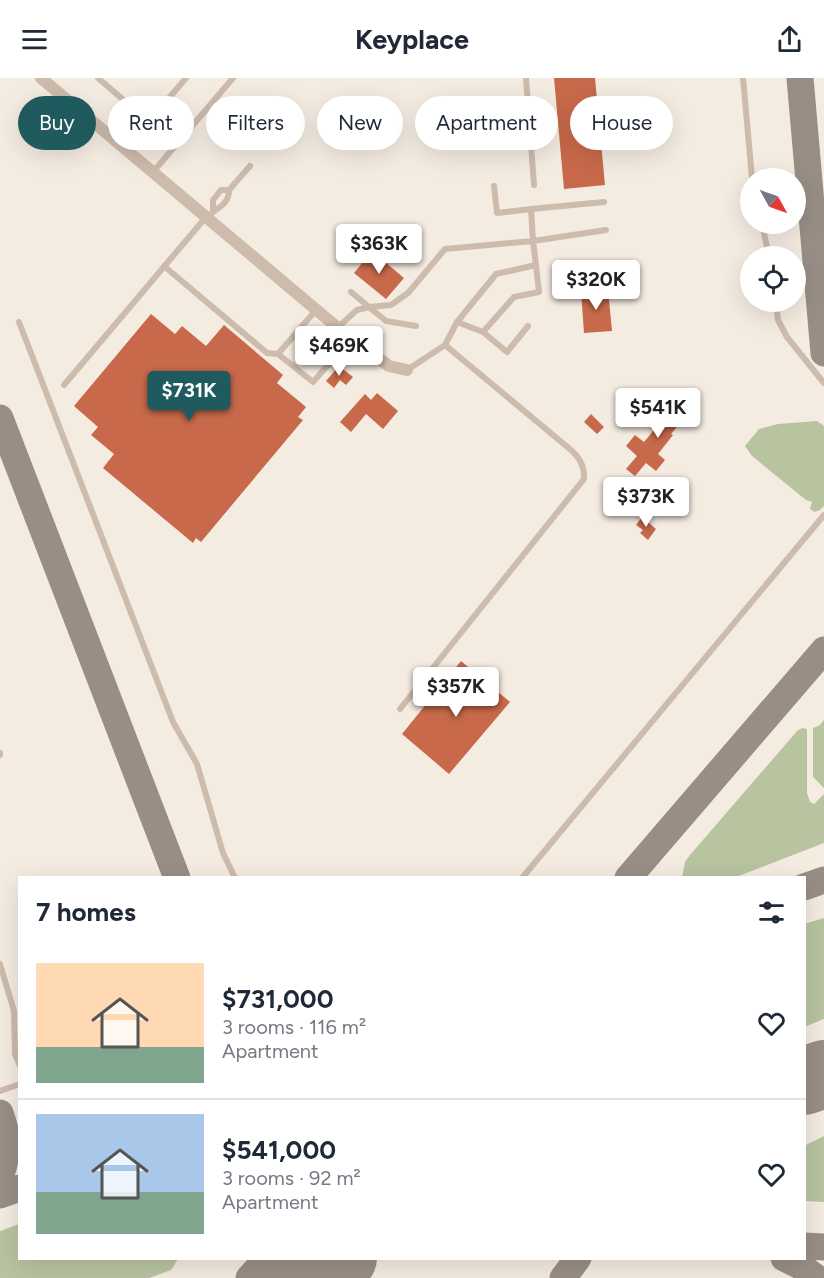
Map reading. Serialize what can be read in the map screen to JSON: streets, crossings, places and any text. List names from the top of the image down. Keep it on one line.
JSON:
{"north":"bottom right","page":{"header":"Keyplace","chip":["Buy","Rent","Filters","New","Apartment","House"],"price":["$363K","$320K","$469K","$731K","$541K","$373K","$357K"],"heading":"7 homes","list":[{"name":"$731,000","note":"3 rooms · 116 m² · Apartment"},{"name":"$541,000","note":"3 rooms · 92 m² · Apartment"}]}}
